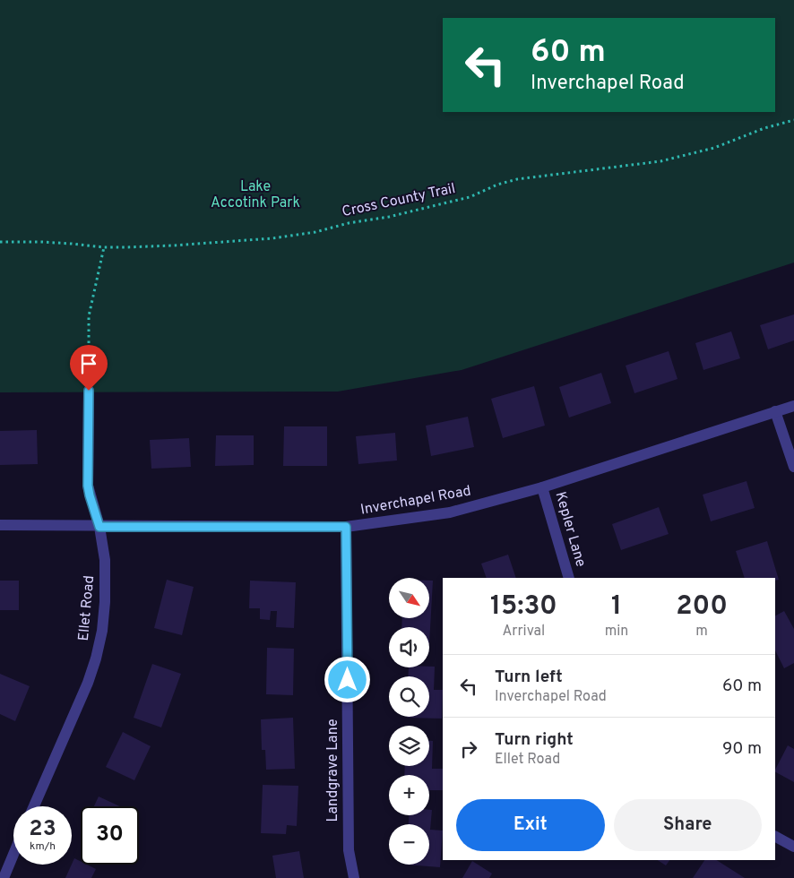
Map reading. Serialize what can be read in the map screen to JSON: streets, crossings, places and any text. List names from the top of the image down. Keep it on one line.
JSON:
{"streets":{"street":["Inverchapel Road","Kepler Lane","Ellet Road","Landgrave Lane"],"path":["Cross County Trail"]},"crossings":[["Inverchapel Road","Kepler Lane"],["Inverchapel Road","Ellet Road"],["Inverchapel Road","Landgrave Lane"]],"parks":["Lake Accotink Park"],"north":"bottom right","page":{"turn":["60 m","Inverchapel Road"],"map_buttons":["+","−"],"eta":["15:30","Arrival","1","min","200","m"],"list":[{"name":"Turn left","note":"Inverchapel Road","value":"60 m"},{"name":"Turn right","note":"Ellet Road","value":"90 m"}],"buttons":["Exit","Share"],"speed":"23 km/h","limit":"30"}}
